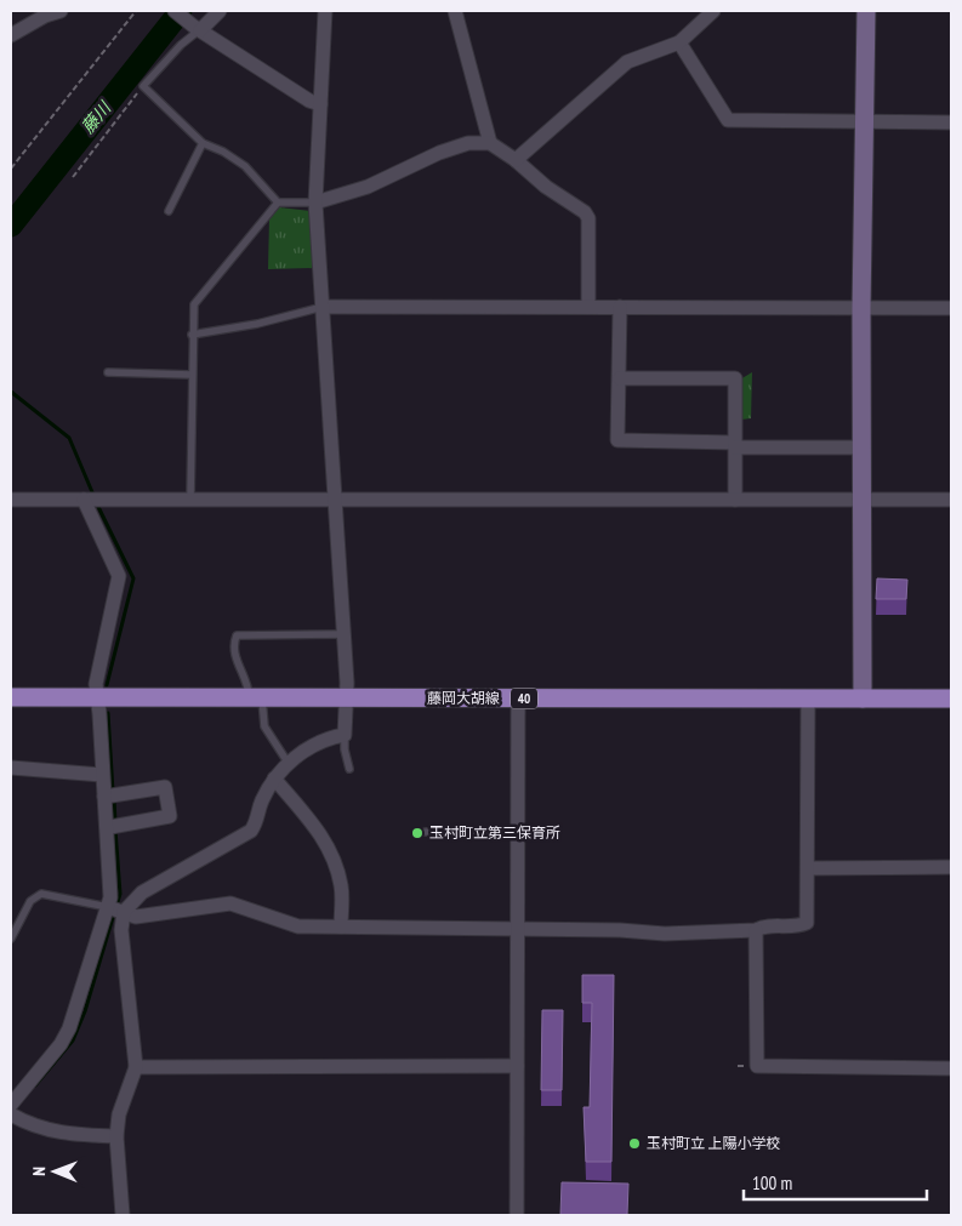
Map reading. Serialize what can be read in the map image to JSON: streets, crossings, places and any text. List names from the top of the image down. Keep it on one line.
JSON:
{"streets":{"main road":["藤岡大胡線","40"]},"water":["藤川"],"places":["玉村町立第三保育所","玉村町立 上陽小学校"],"scale_bar":"100 m","north":"left"}
